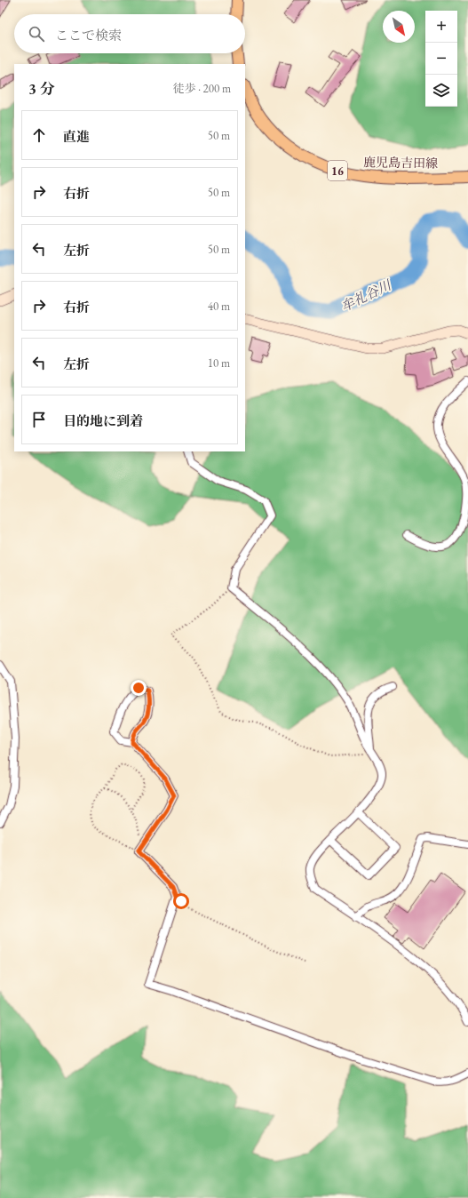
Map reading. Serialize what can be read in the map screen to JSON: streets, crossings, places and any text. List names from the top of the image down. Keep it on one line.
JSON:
{"streets":{"main road":["鹿児島吉田線","16"]},"water":["牟礼谷川"],"north":"bottom right","page":{"map_buttons":["+","−"],"search":"ここで検索","heading":["3 分","徒歩 · 200 m"],"list":[["直進","50 m"],["右折","50 m"],["左折","50 m"],["右折","40 m"],["左折","10 m"],"目的地に到着"]}}
